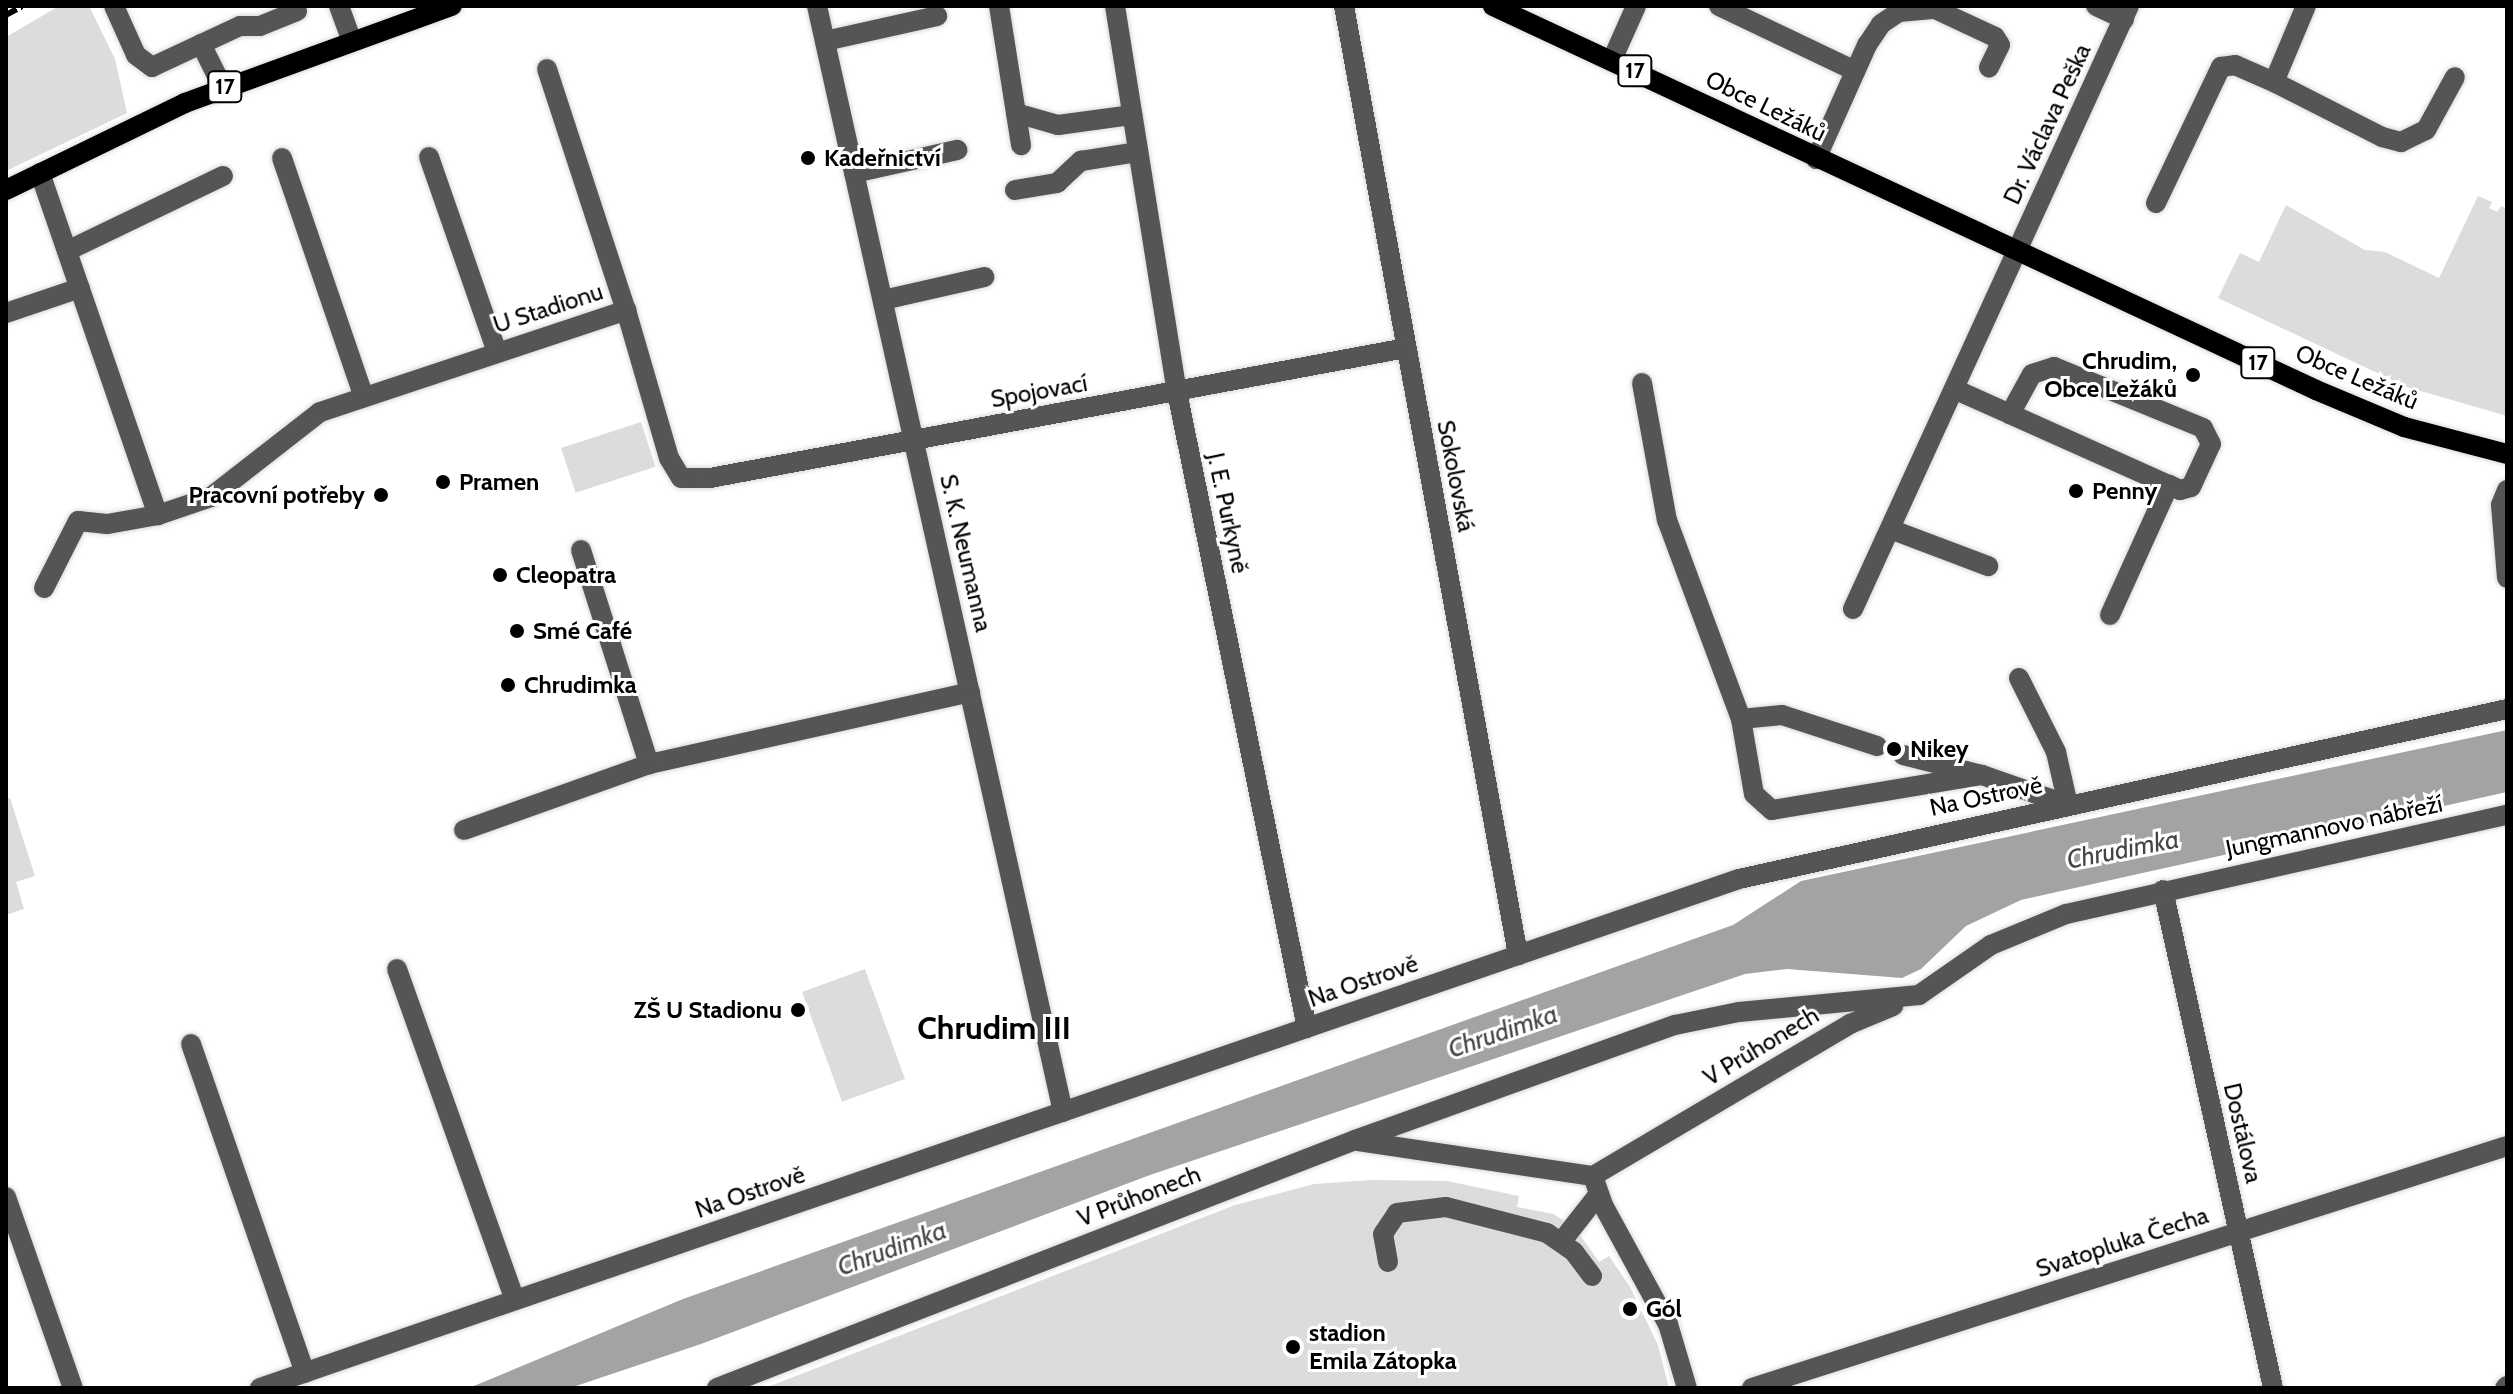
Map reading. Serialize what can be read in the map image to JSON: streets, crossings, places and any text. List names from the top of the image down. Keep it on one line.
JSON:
{"streets":{"main road":["17","Obce Ležáků"],"street":["Dr. Václava Peška","U Stadionu","Spojovací","Sokolovská","J. E. Purkyně","S. K. Neumanna","Na Ostrově","Jungmannovo nábřeží","V Průhonech","Dostálova","Svatopluka Čecha"]},"crossings":[["Obce Ležáků","Dr. Václava Peška"],["U Stadionu","Spojovací"],["Spojovací","Sokolovská"],["Spojovací","J. E. Purkyně"],["Spojovací","S. K. Neumanna"],["Sokolovská","Na Ostrově"],["J. E. Purkyně","Na Ostrově"],["S. K. Neumanna","Na Ostrově"],["Jungmannovo nábřeží","V Průhonech"],["Jungmannovo nábřeží","Dostálova"],["Dostálova","Svatopluka Čecha"]],"districts":["Chrudim III"],"water":["Chrudimka"],"places":["Kadeřnictví","Chrudim, Obce Ležáků","Pramen","Penny","Pracovní potřeby","Cleopatra","Smé Café","Chrudimka","Nikey","ZŠ U Stadionu","Gól","stadion Emila Zátopka"]}
